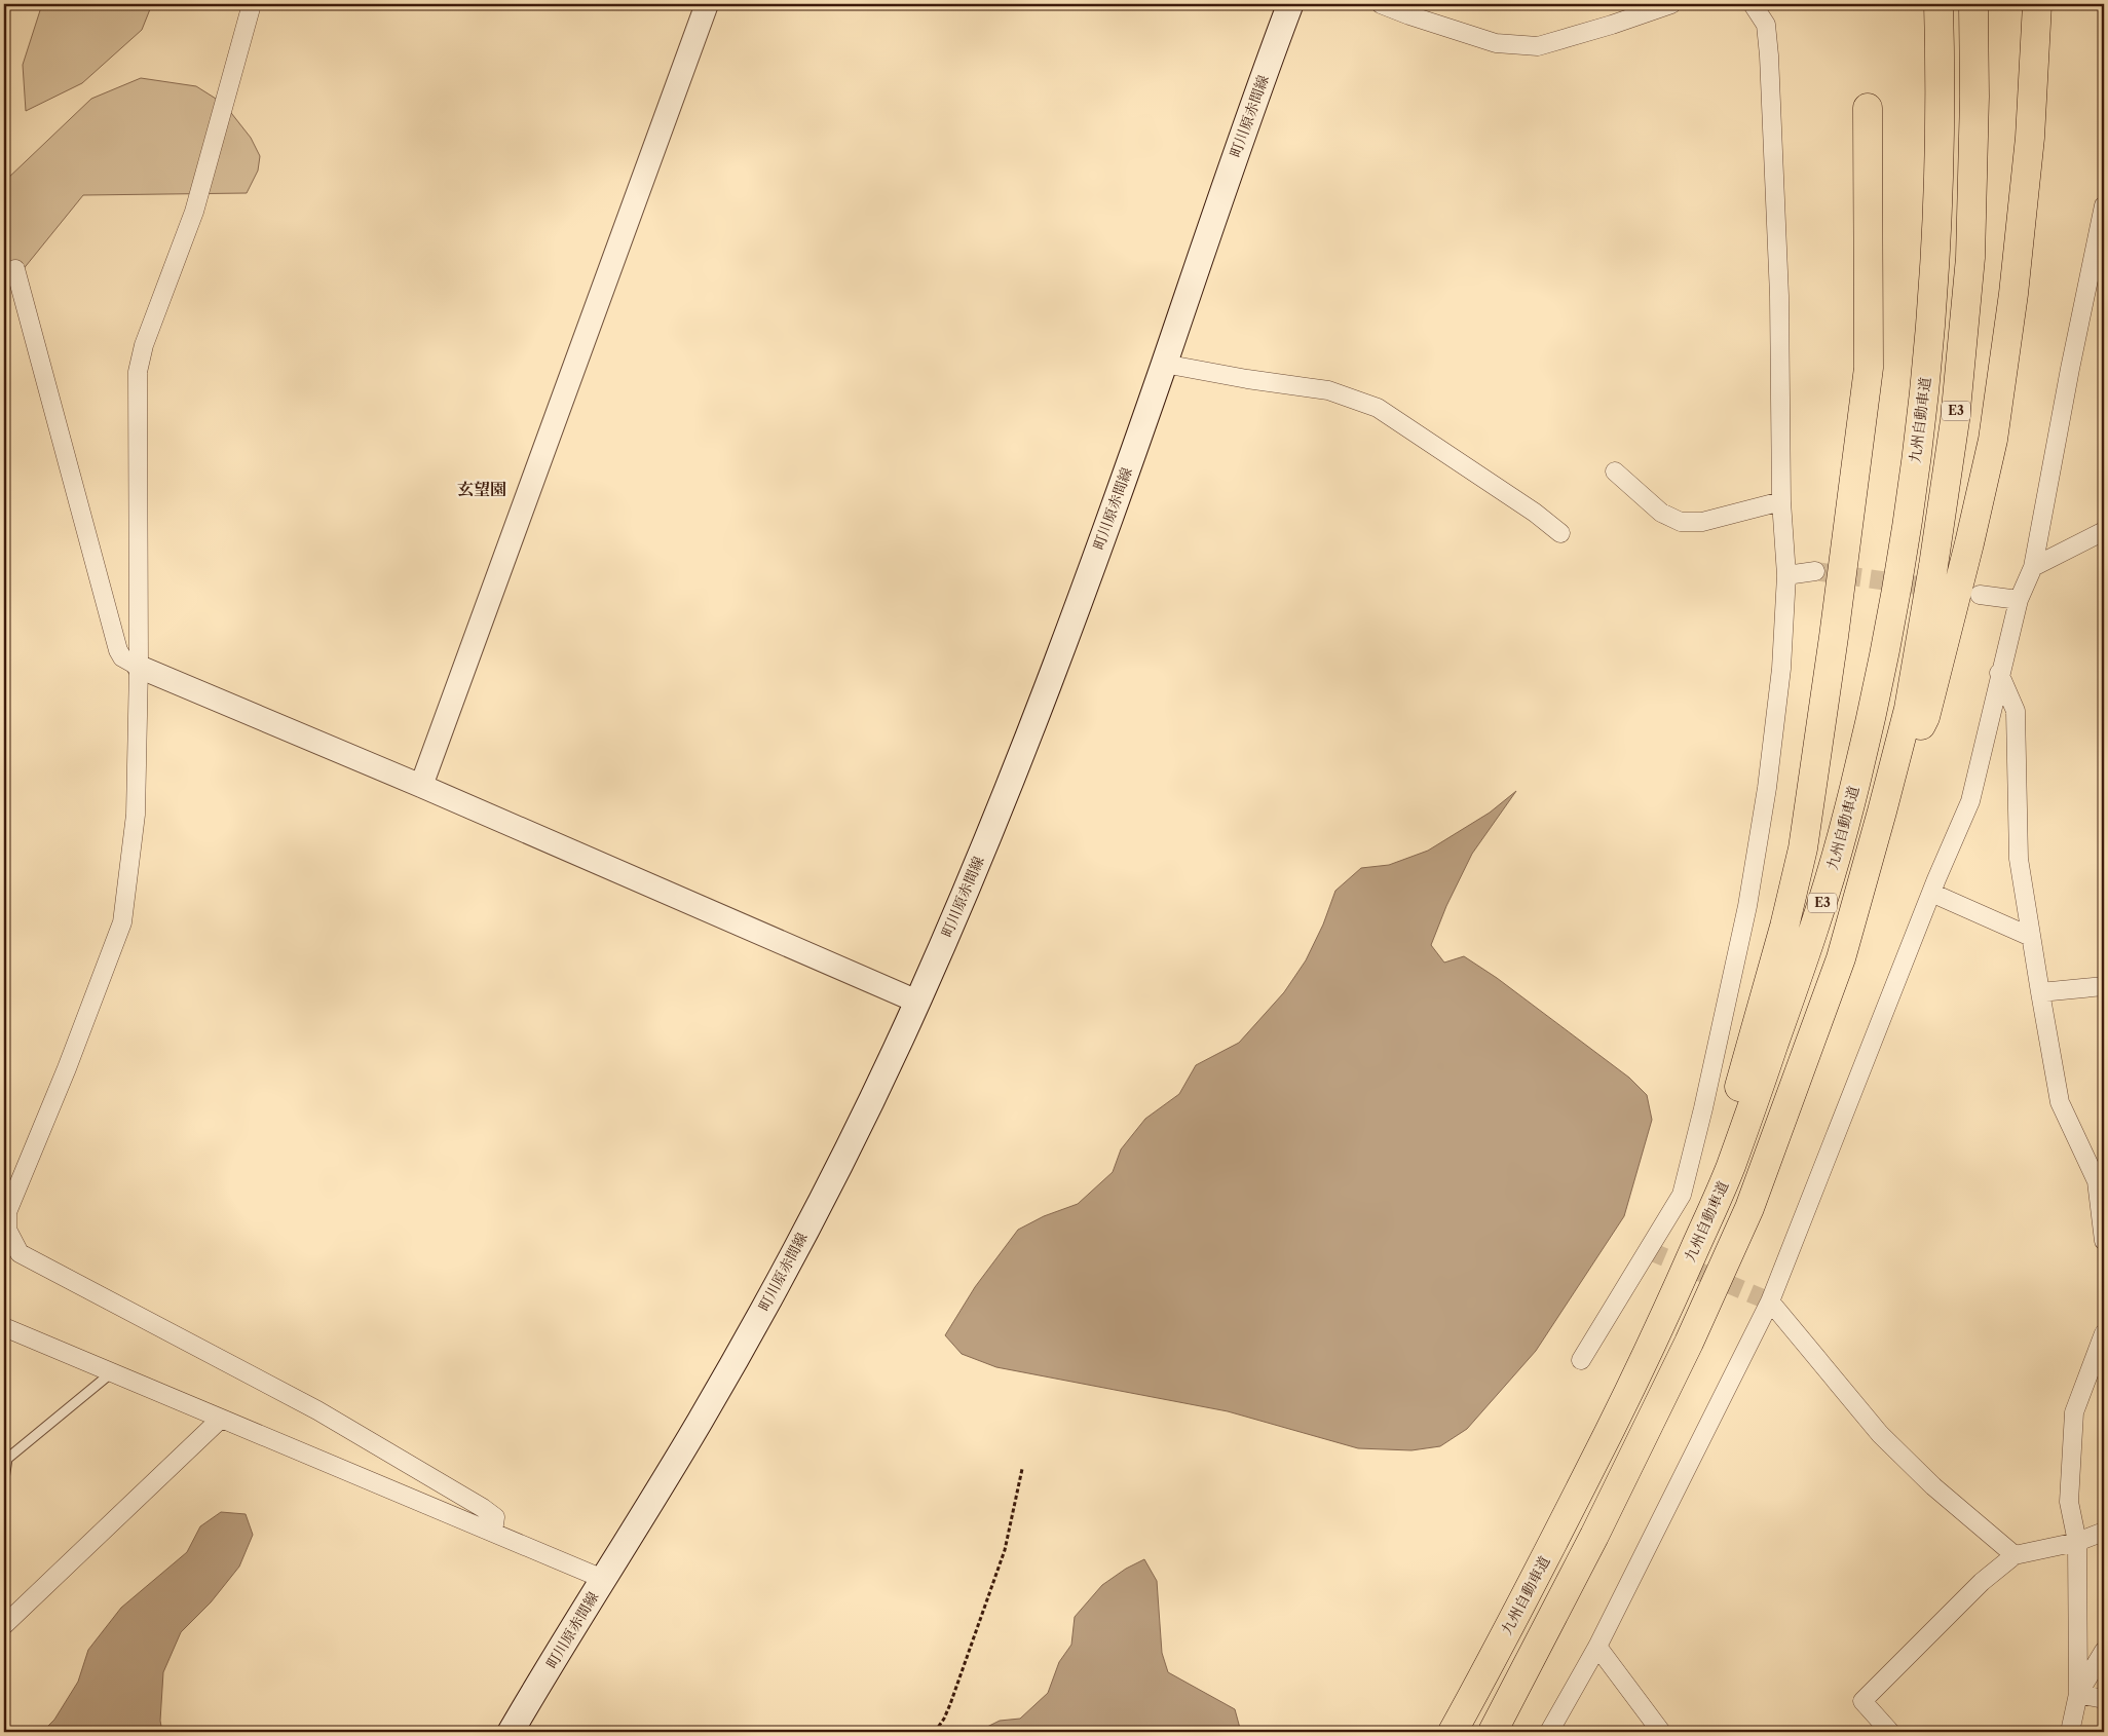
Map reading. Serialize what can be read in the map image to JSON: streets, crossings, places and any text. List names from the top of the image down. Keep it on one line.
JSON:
{"streets":{"highway":["E3","九州自動車道"],"main road":["町川原赤間線"]},"districts":["玄望園"]}
